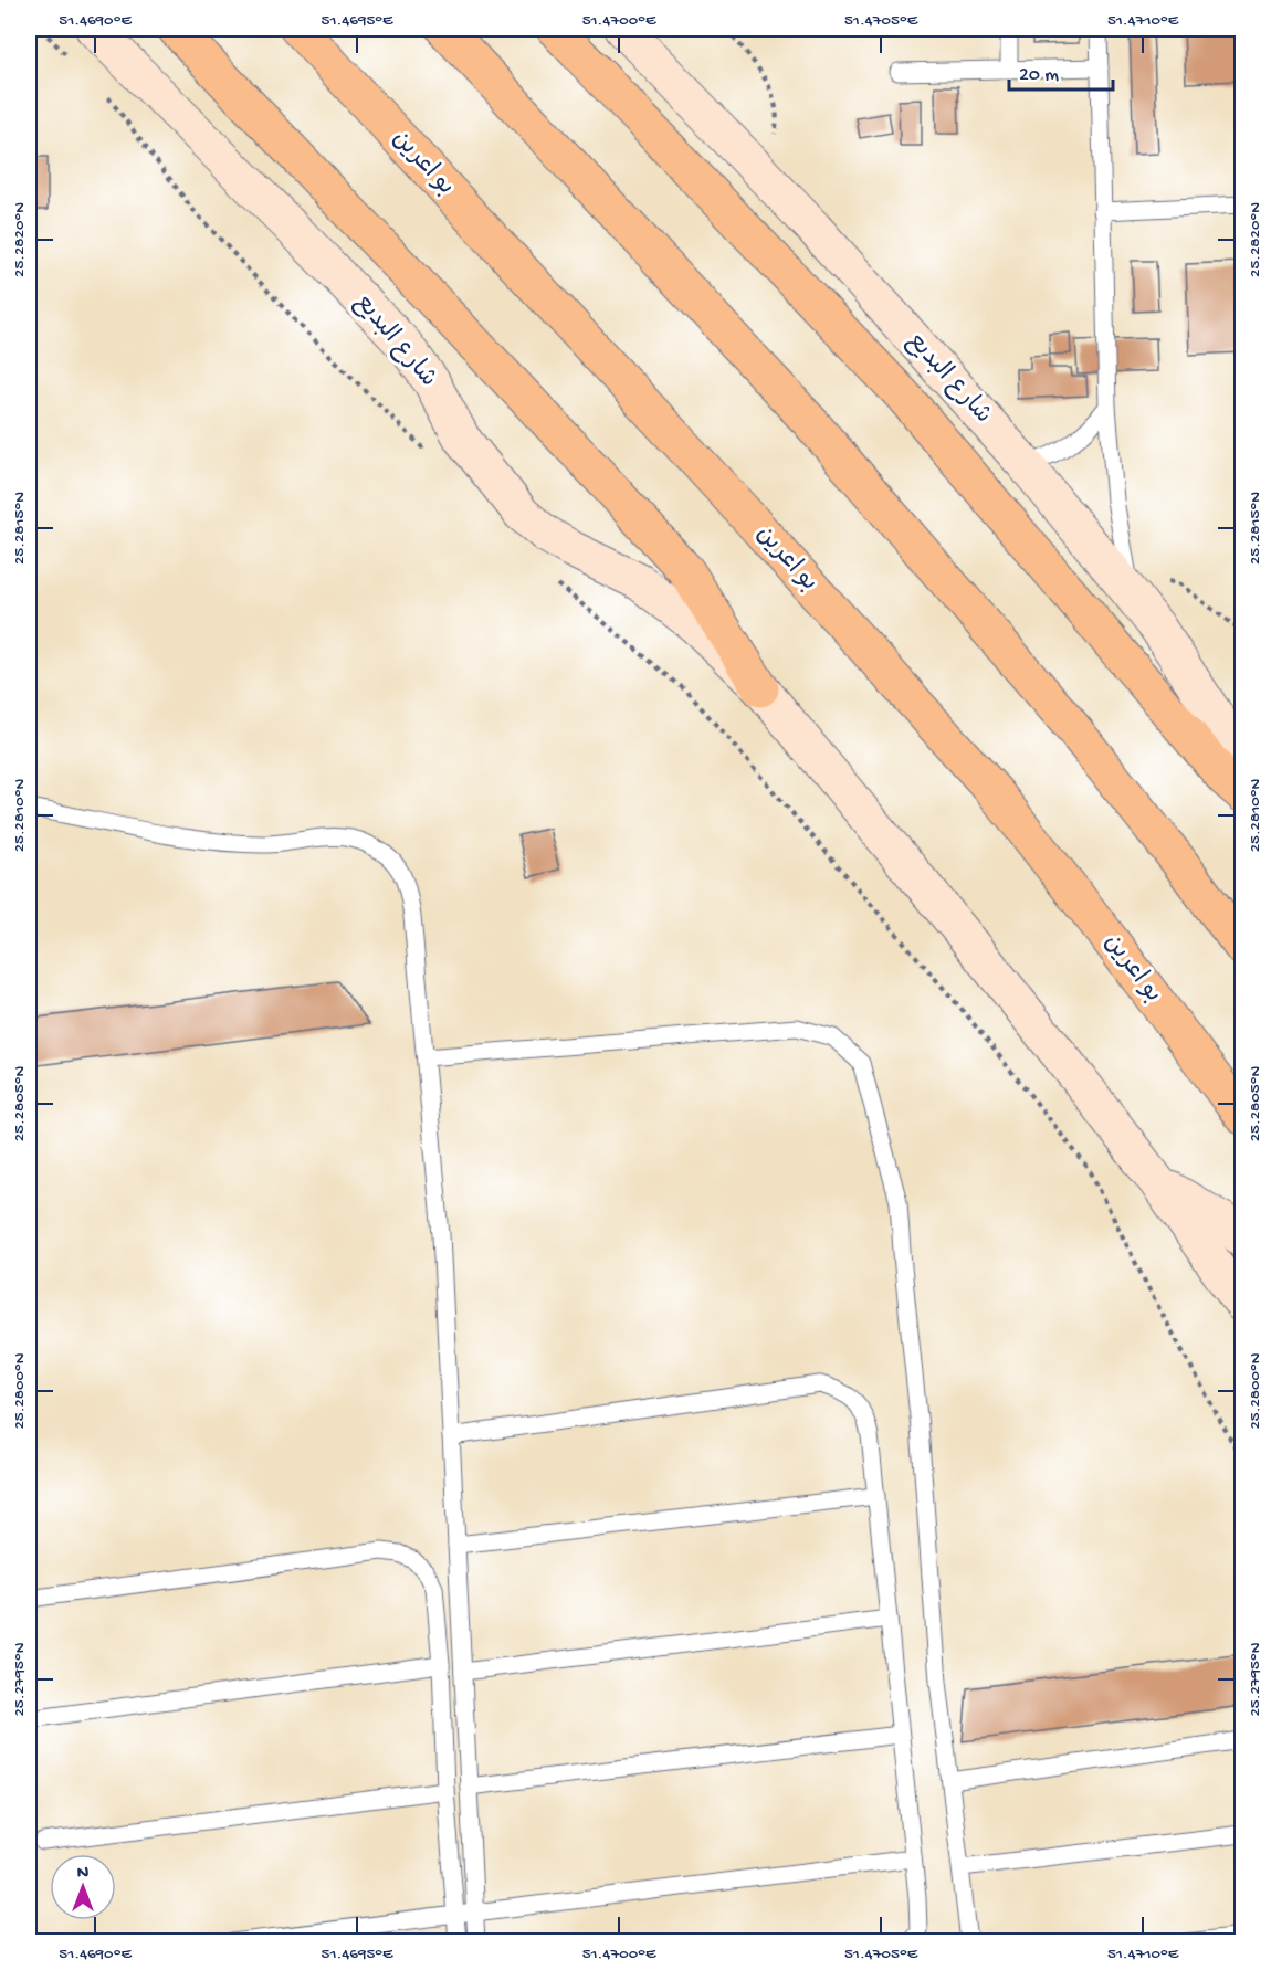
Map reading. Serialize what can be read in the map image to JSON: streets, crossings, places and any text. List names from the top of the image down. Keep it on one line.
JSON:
{"streets":{"highway":["بو اعرين"],"main road":["شارع البديع"]},"scale_bar":"20 m","north":"top","coordinates":["51.4690°E","51.4695°E","51.4700°E","51.4705°E","51.4710°E","25.2820°N","25.2815°N","25.2810°N","25.2805°N","25.2800°N","25.2795°N"]}
